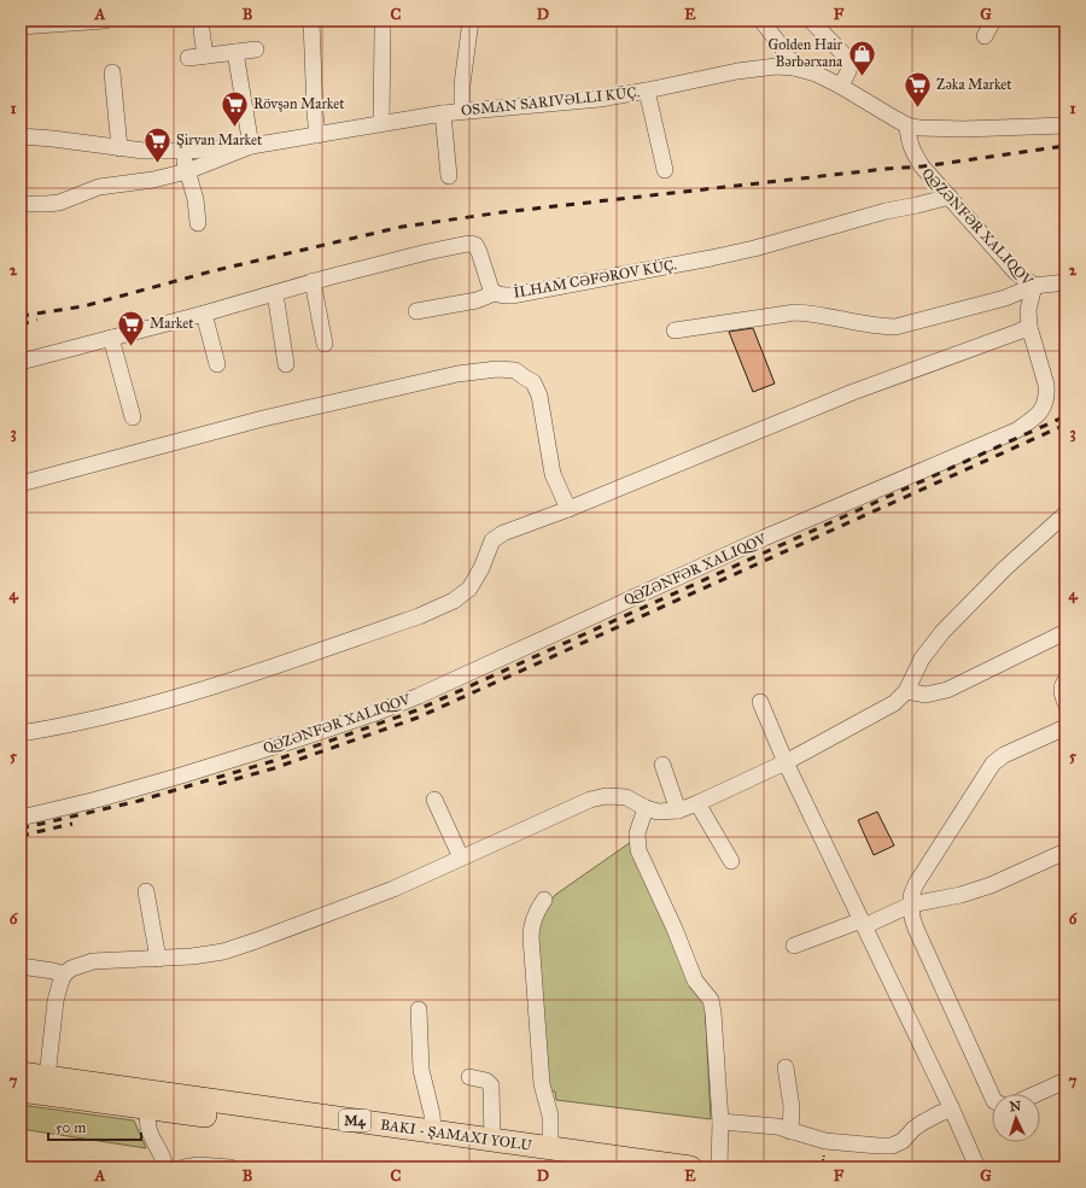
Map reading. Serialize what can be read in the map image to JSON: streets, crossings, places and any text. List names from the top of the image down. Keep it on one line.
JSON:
{"streets":{"highway":["M4"],"street":["İLHAM CƏFƏROV KÜÇ."]},"places":{"shop":["Golden Hair Bərbərxana"],"supermarket":["Zəka Market","Rövşən Market","Şirvan Market","Market"]},"scale_bar":"50 m","north":"top","grid":{"columns":["A","B","C","D","E","F","G"],"rows":["1","2","3","4","5","6","7"]}}
